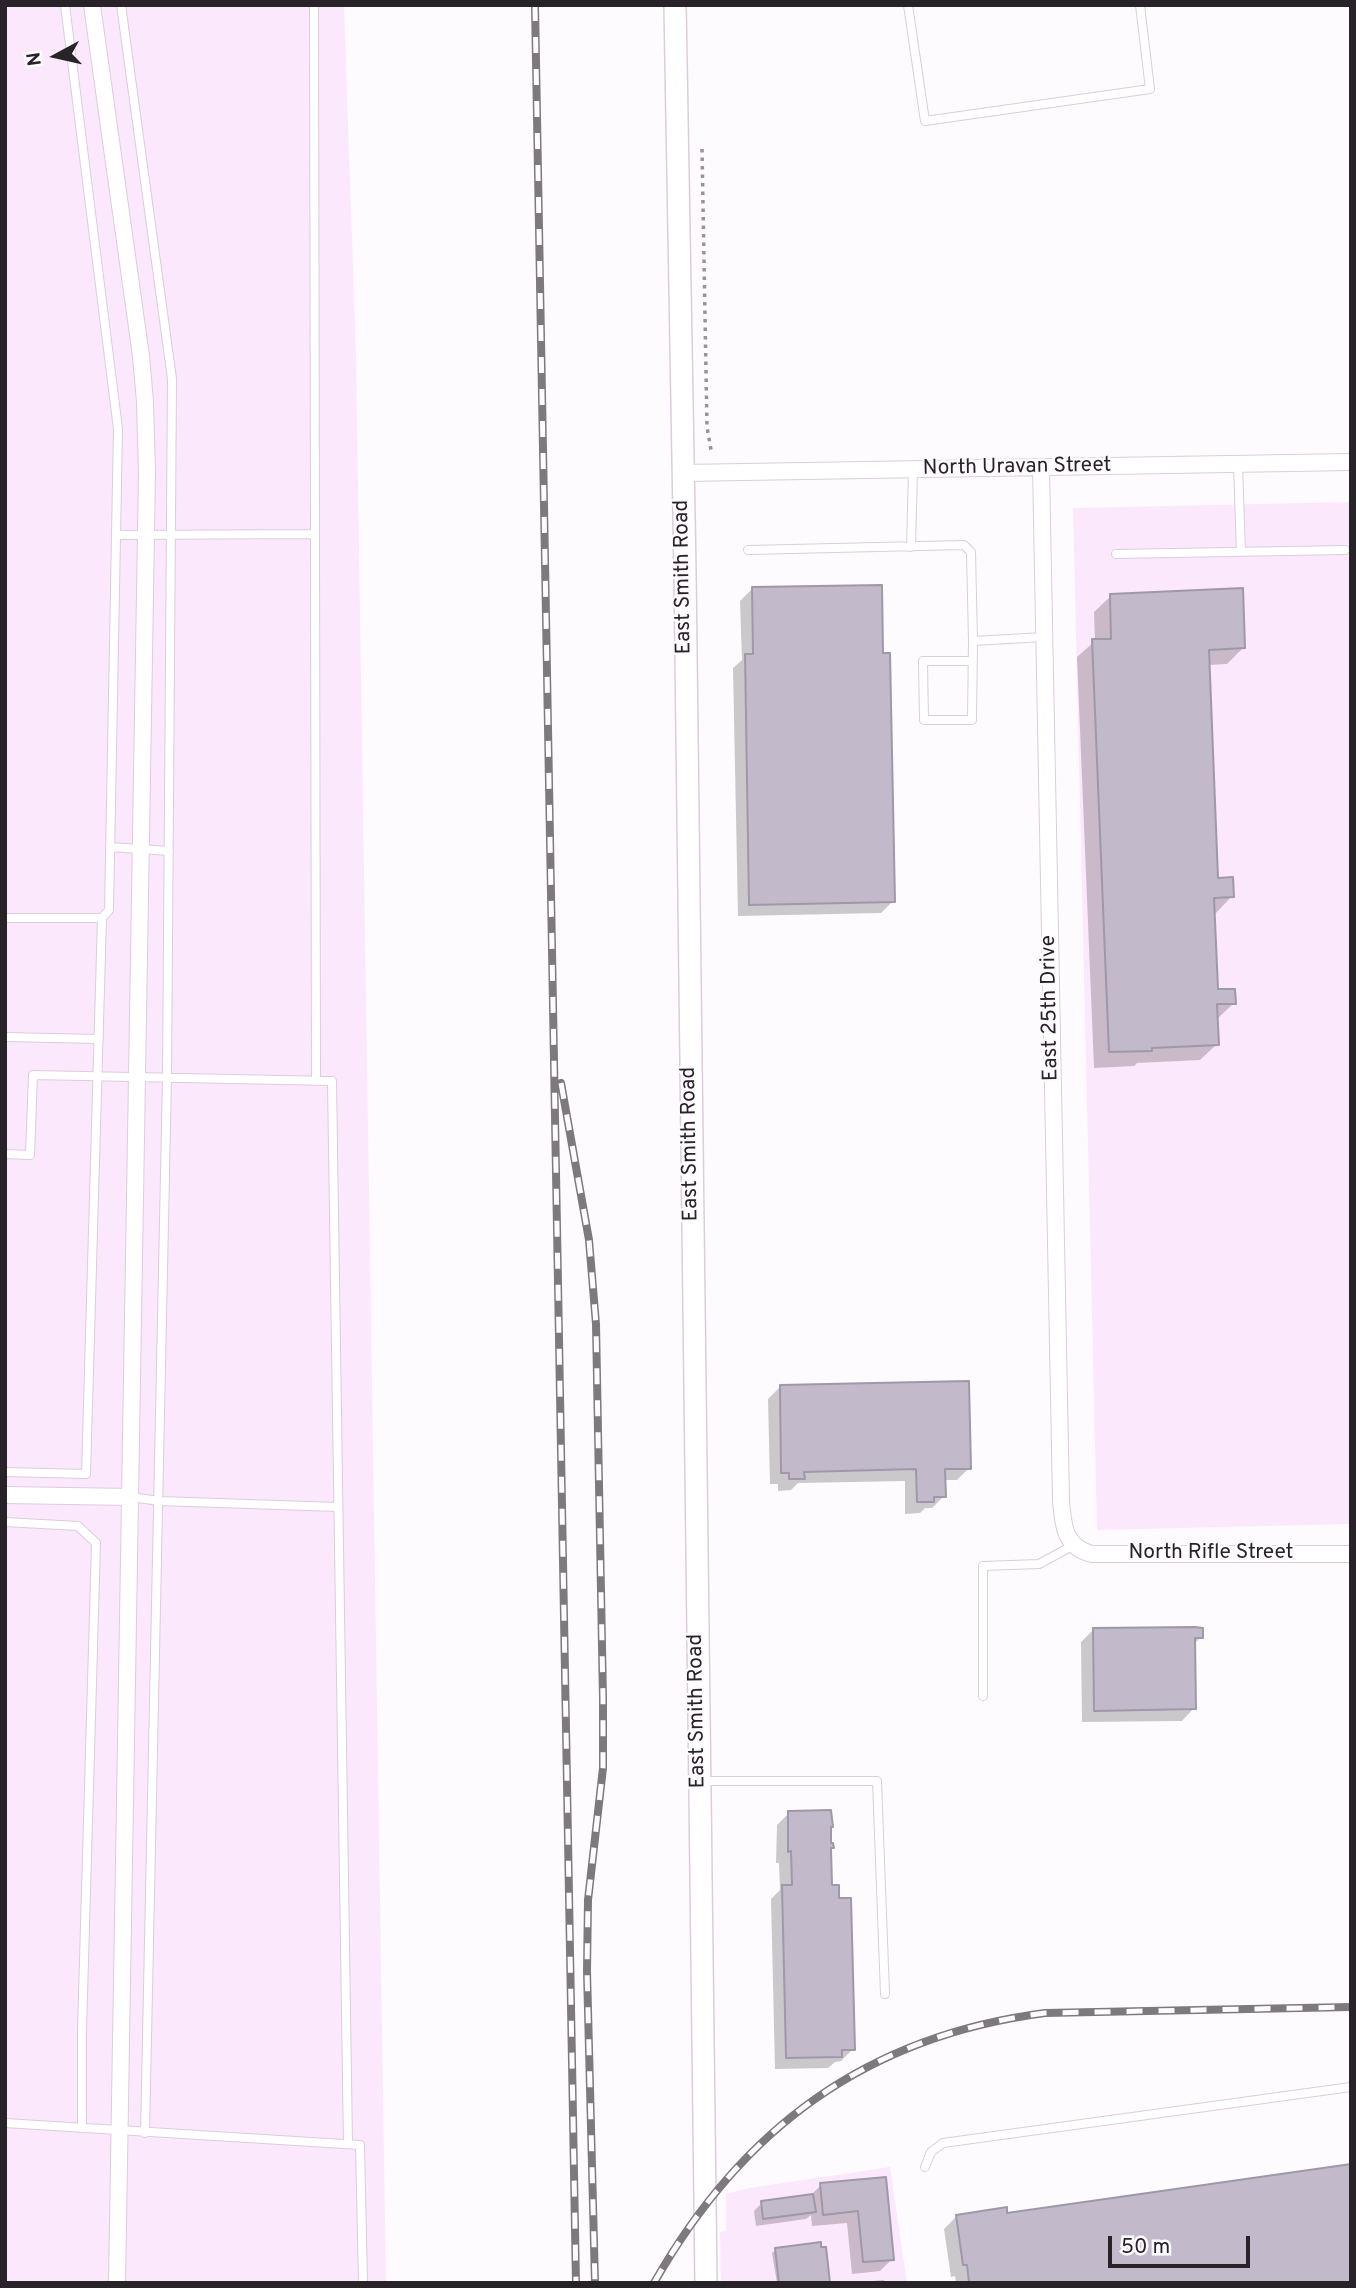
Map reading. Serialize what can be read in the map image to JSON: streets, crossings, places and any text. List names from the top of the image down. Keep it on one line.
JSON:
{"streets":{"street":["North Uravan Street","East Smith Road","East 25th Drive","North Rifle Street"]},"crossings":[["North Uravan Street","East Smith Road"],["North Uravan Street","East 25th Drive"],["East 25th Drive","North Rifle Street"]],"scale_bar":"50 m","north":"left"}
